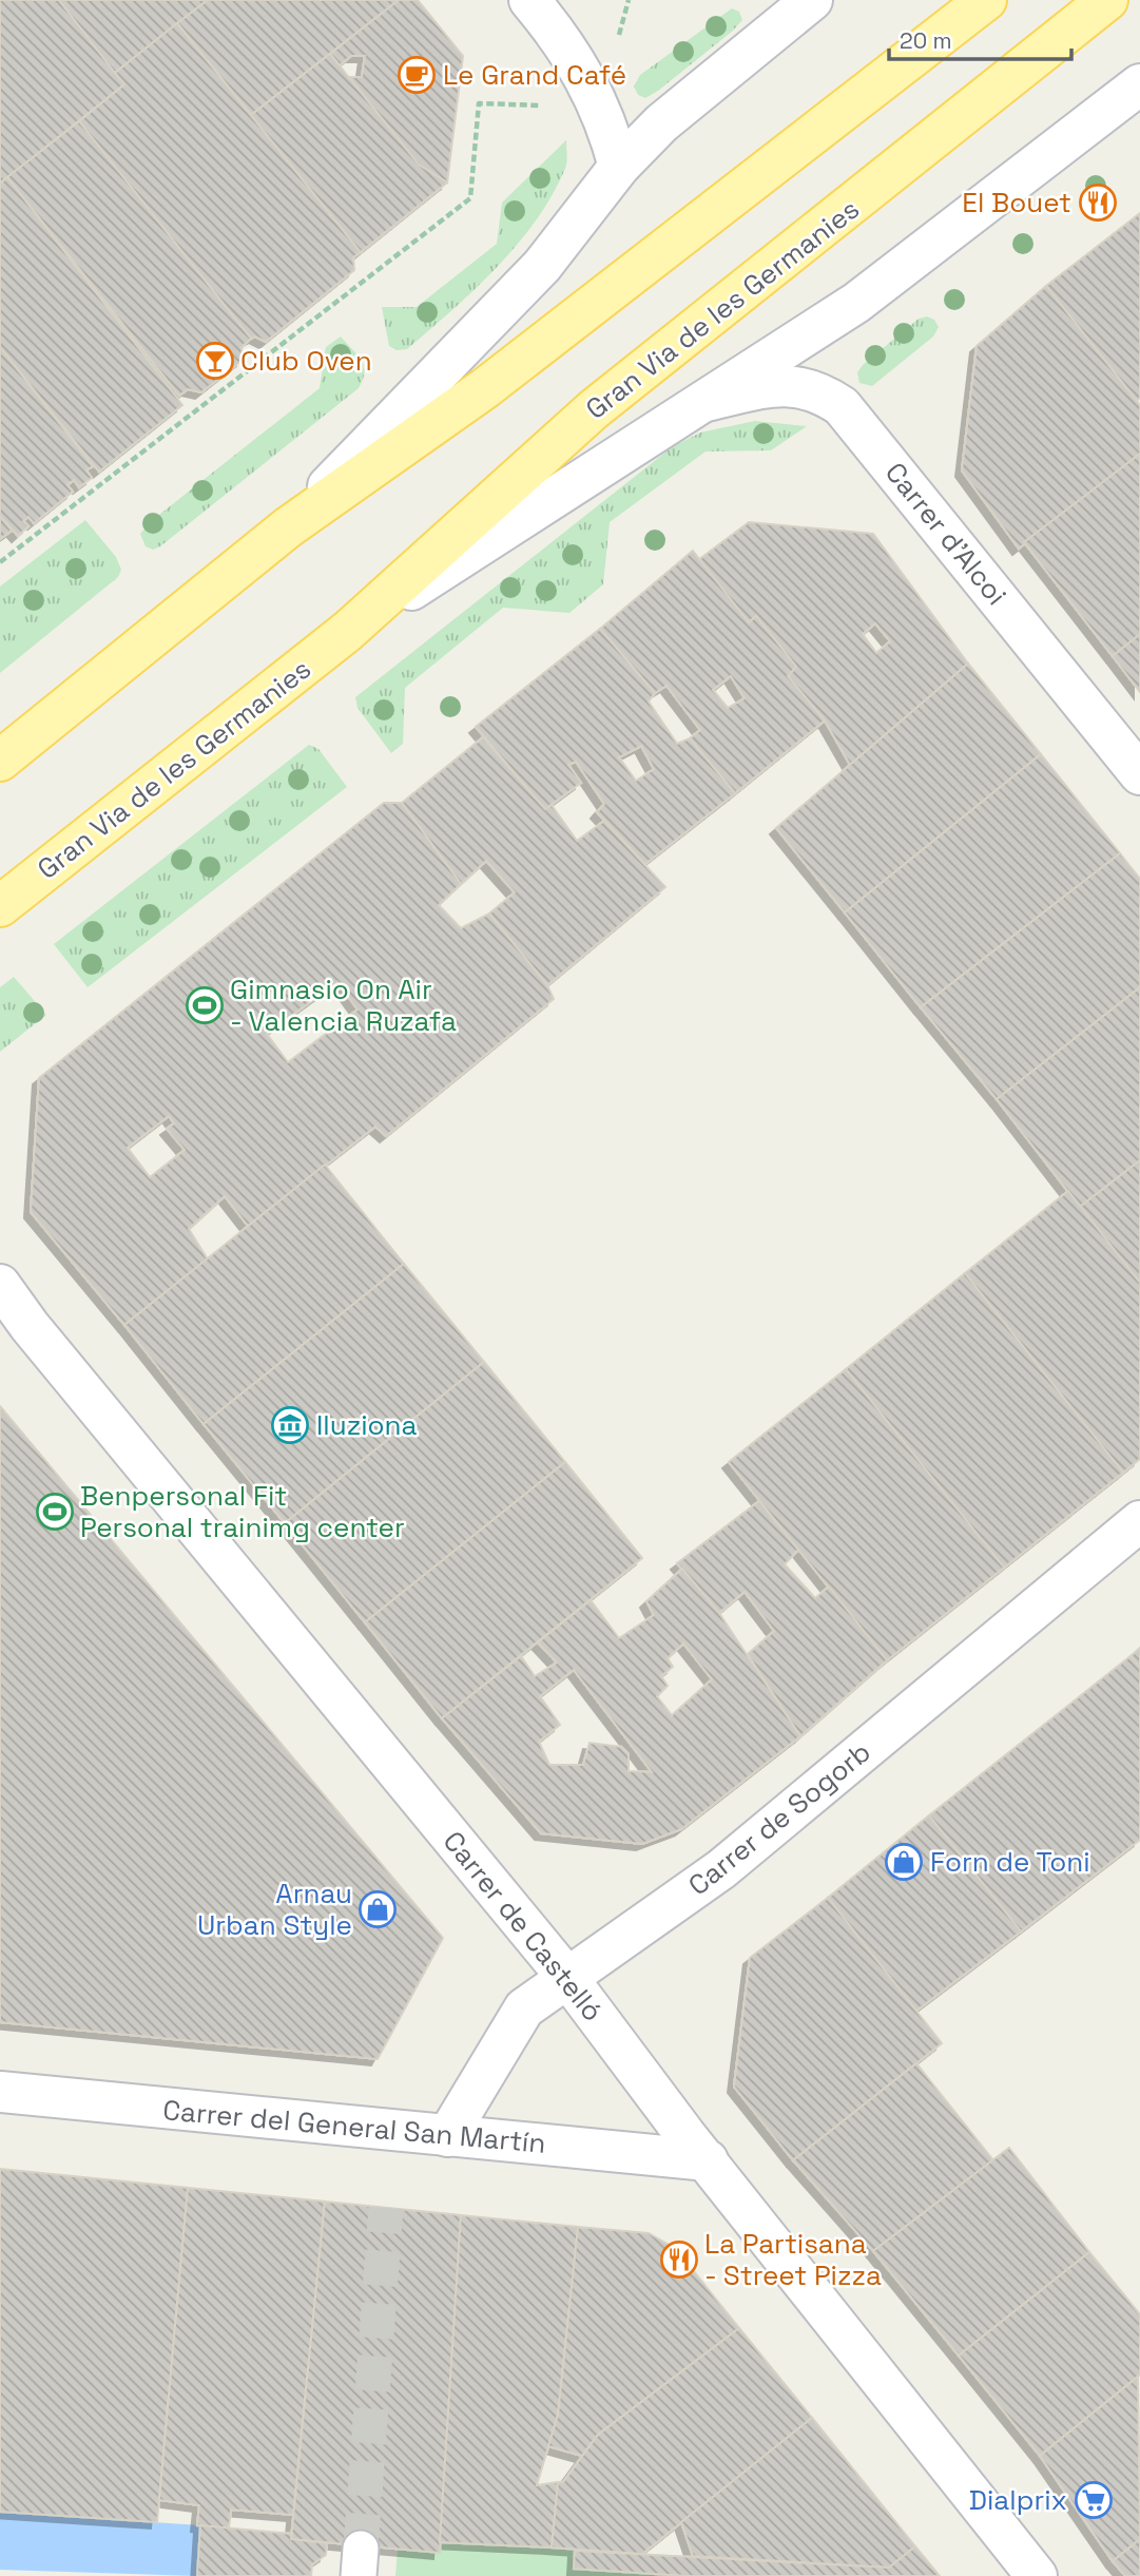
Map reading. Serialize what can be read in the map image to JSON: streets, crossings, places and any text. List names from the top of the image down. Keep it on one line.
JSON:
{"streets":{"main road":["Gran Via de les Germanies"],"street":["Carrer d'Alcoi","Carrer de Sogorb","Carrer de Castelló","Carrer del General San Martín"]},"crossings":[["Gran Via de les Germanies","Carrer d'Alcoi"],["Carrer de Sogorb","Carrer de Castelló"],["Carrer de Sogorb","Carrer del General San Martín"],["Carrer de Castelló","Carrer del General San Martín"]],"places":{"cafe":["Le Grand Café"],"restaurant":["El Bouet","La Partisana - Street Pizza"],"bar":["Club Oven"],"sports":["Gimnasio On Air - Valencia Ruzafa","Benpersonal Fit Personal trainimg center"],"museum":["Iluziona"],"shop":["Forn de Toni","Arnau Urban Style"],"supermarket":["Dialprix"]},"scale_bar":"20 m"}
